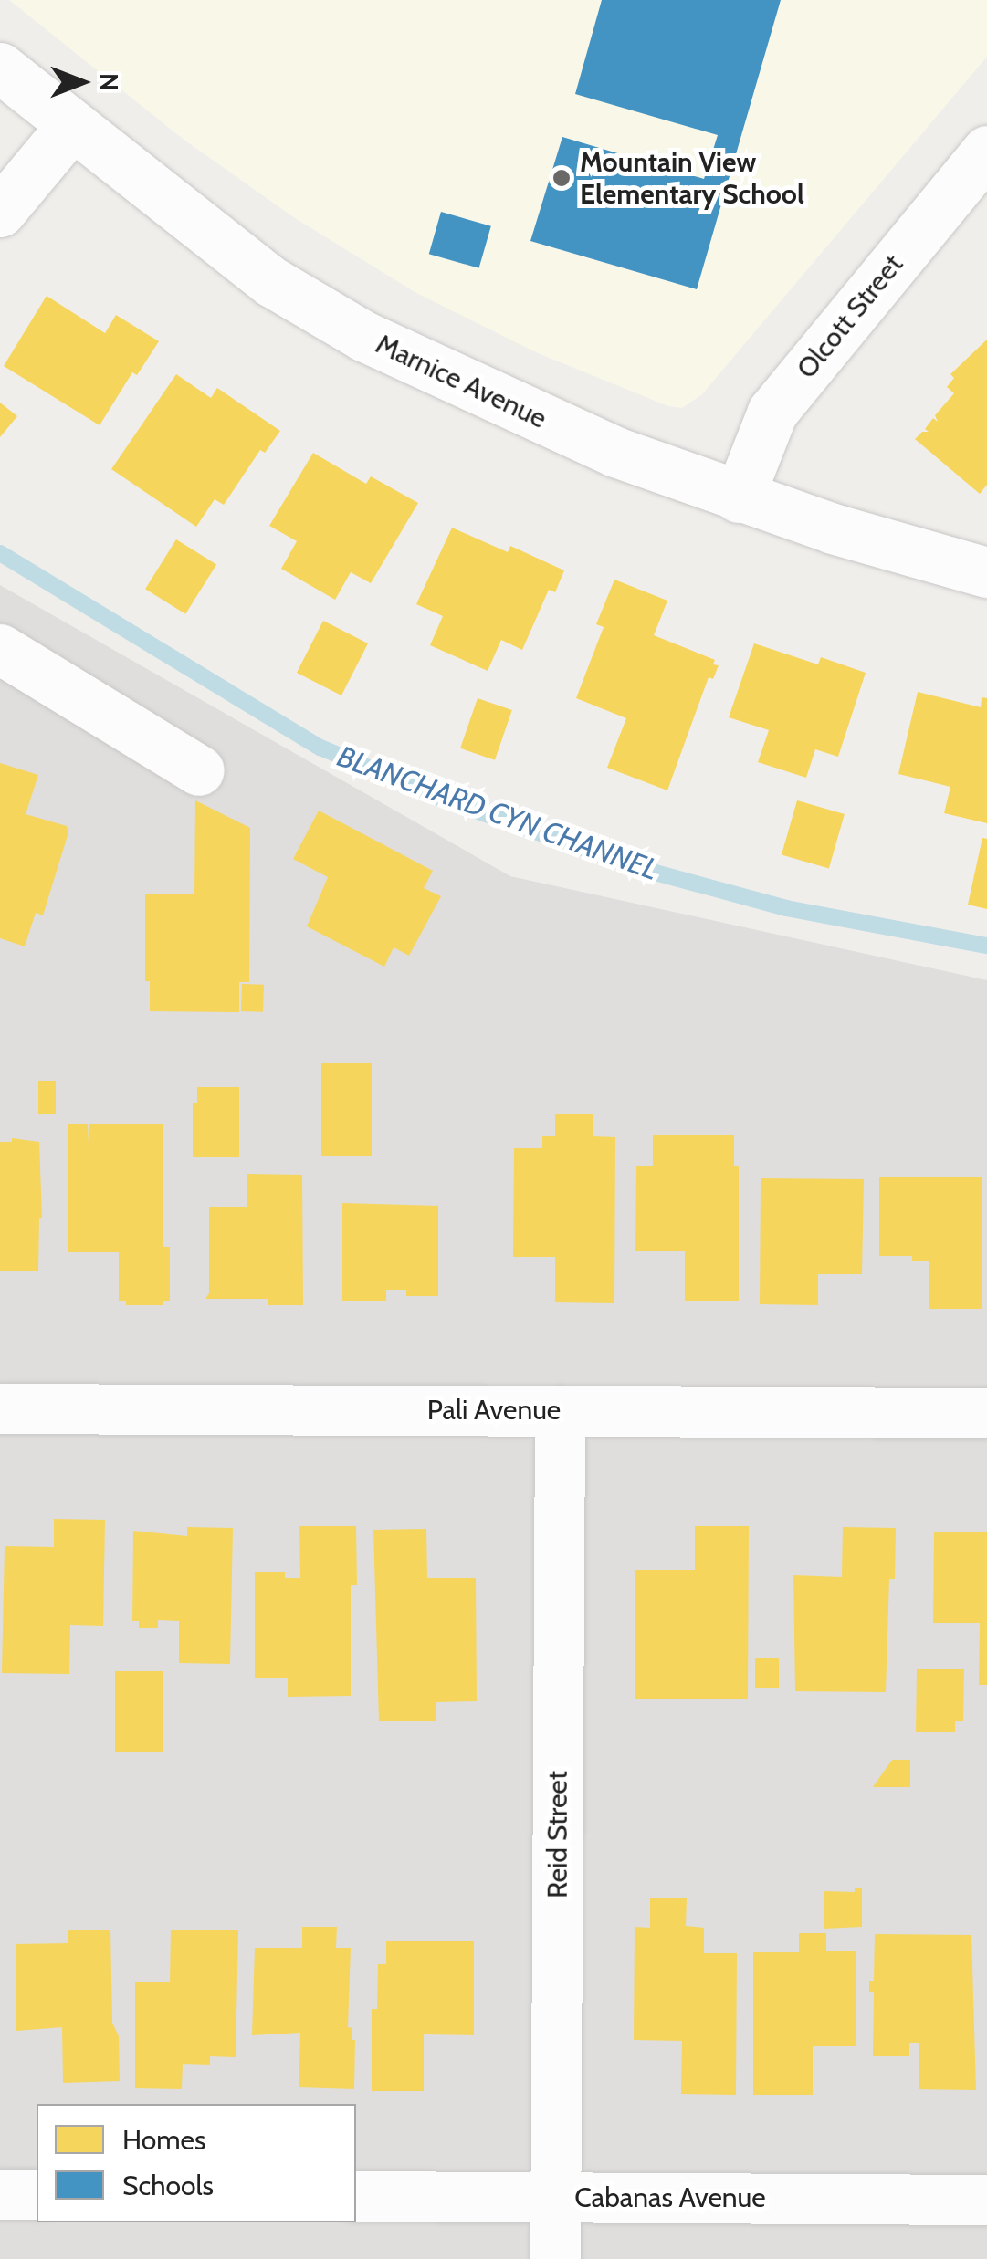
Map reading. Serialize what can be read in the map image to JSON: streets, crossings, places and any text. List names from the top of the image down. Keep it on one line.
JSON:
{"streets":{"street":["Olcott Street","Marnice Avenue","Pali Avenue","Reid Street","Cabanas Avenue"]},"crossings":[["Olcott Street","Marnice Avenue"],["Pali Avenue","Reid Street"],["Reid Street","Cabanas Avenue"]],"water":["BLANCHARD CYN CHANNEL"],"places":["Mountain View Elementary School"],"legend":["Homes","Schools"],"north":"right"}
